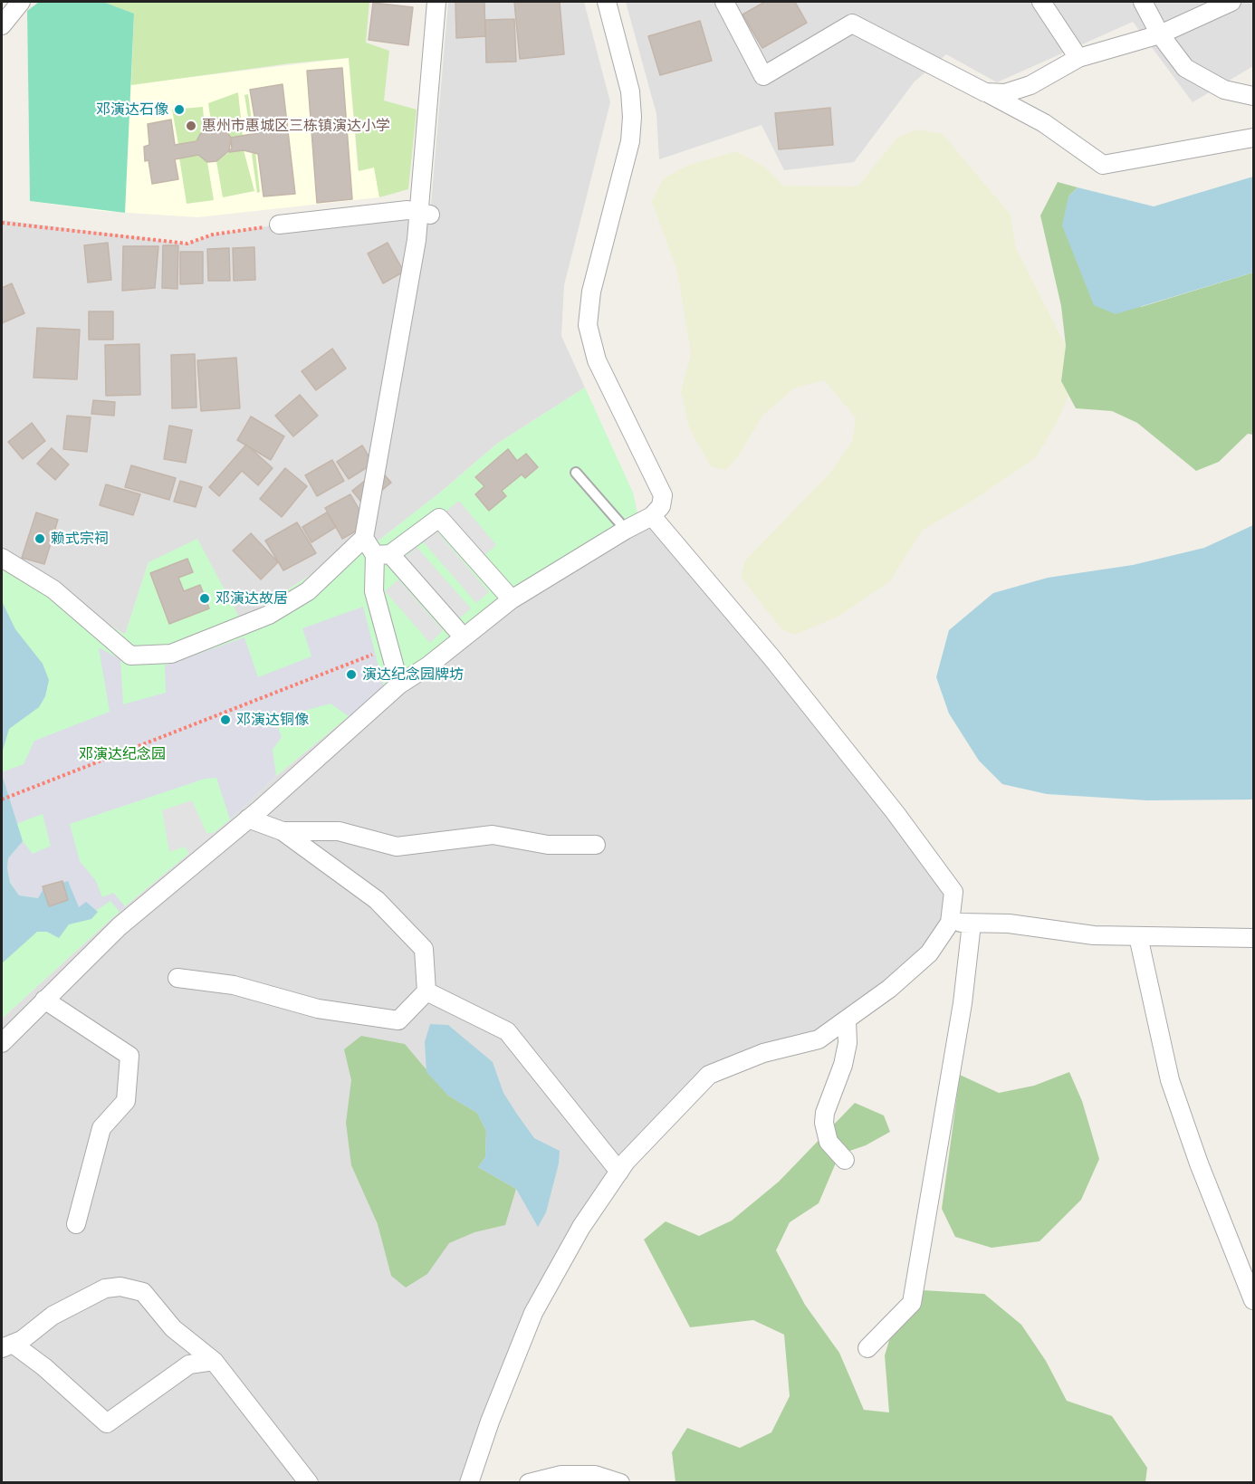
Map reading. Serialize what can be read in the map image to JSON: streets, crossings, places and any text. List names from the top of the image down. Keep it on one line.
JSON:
{"parks":["邓演达纪念园"],"places":["邓演达石像","惠州市惠城区三栋镇演达小学","赖式宗祠","邓演达故居","演达纪念园牌坊","邓演达铜像"]}
